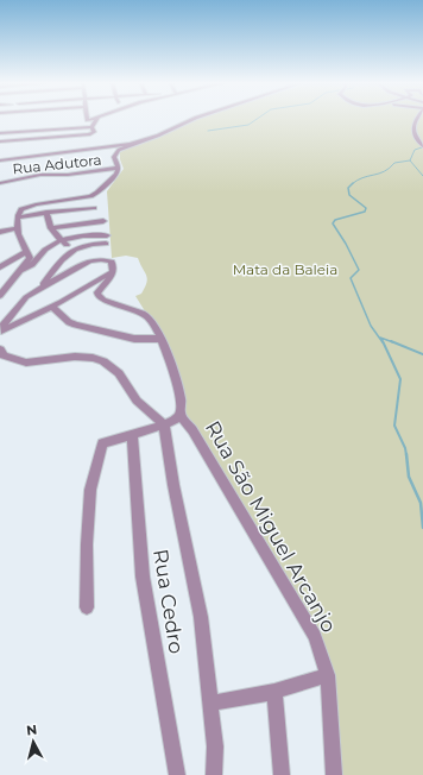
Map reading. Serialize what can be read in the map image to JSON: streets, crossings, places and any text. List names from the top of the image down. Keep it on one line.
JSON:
{"streets":{"street":["Rua Adutora","Rua São Miguel Arcanjo","Rua Cedro"]},"crossings":[["Rua São Miguel Arcanjo","Rua Cedro"]],"parks":["Mata da Baleia"],"north":"top"}
